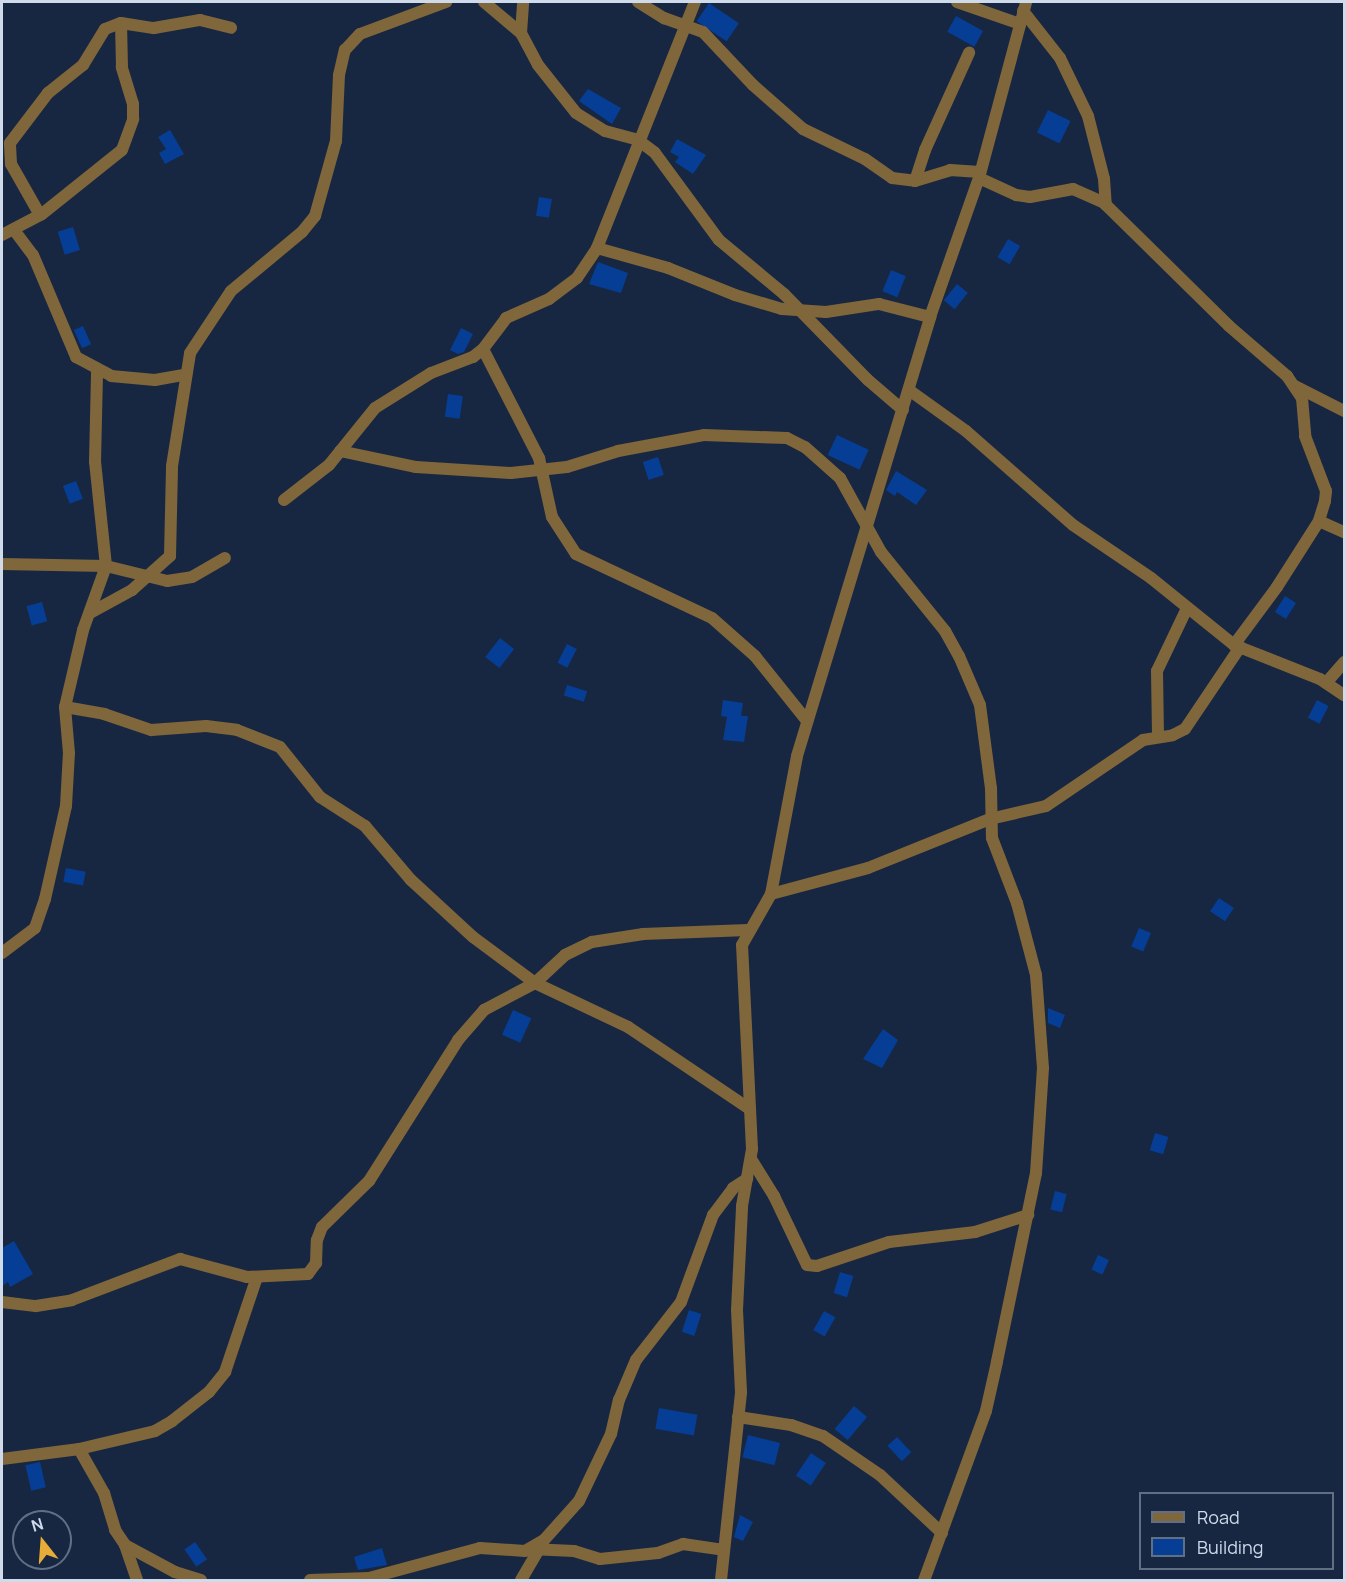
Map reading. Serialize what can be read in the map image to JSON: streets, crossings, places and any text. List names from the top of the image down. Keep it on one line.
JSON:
{"legend":["Road","Building"],"north":"top"}
